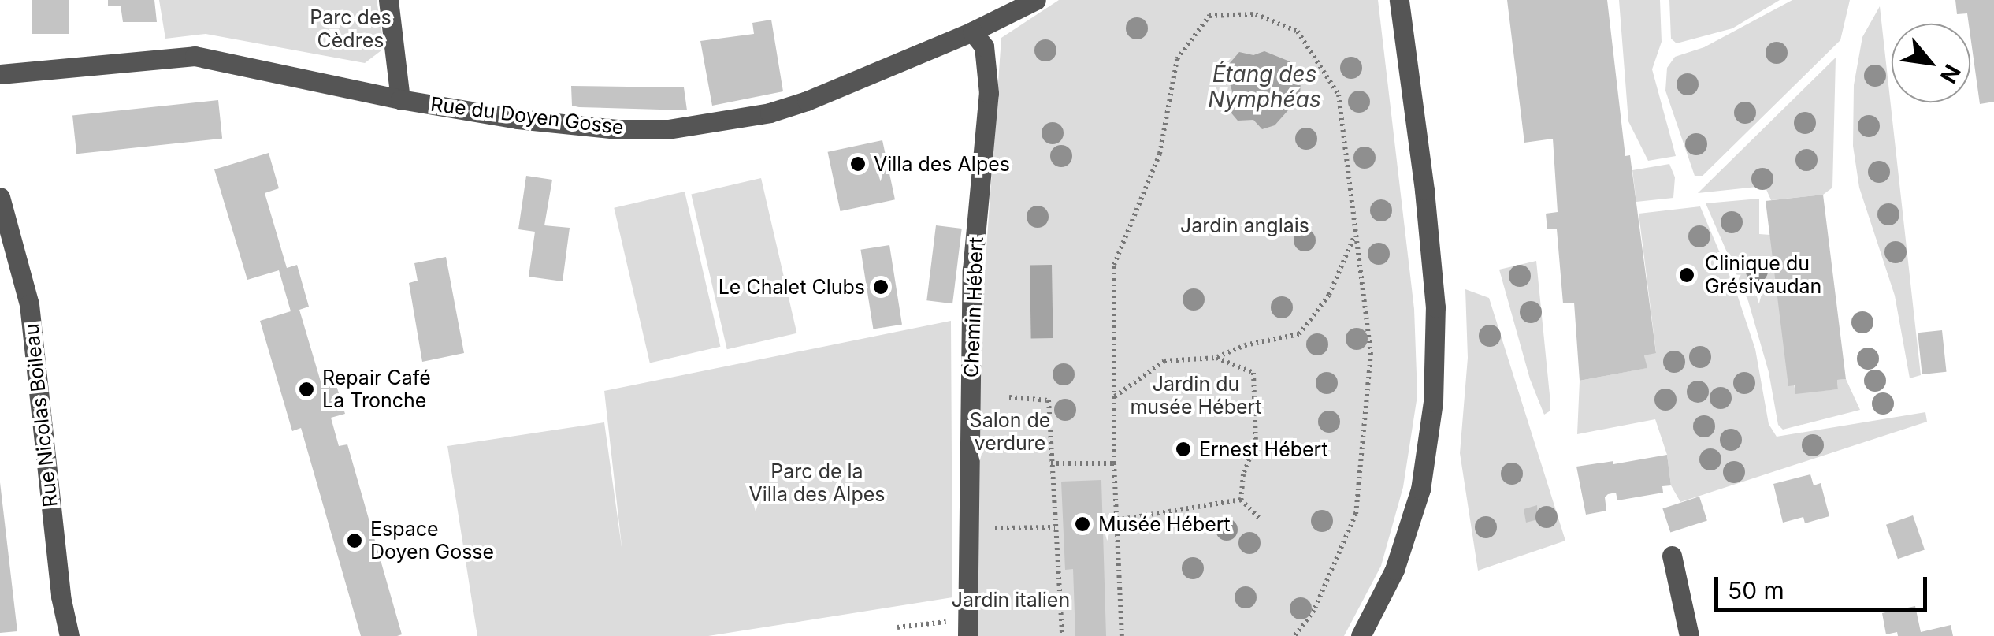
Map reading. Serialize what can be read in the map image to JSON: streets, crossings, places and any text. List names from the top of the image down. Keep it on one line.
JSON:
{"streets":{"street":["Rue du Doyen Gosse","Chemin Hébert","Rue Nicolas Boileau"]},"crossings":[["Rue du Doyen Gosse","Chemin Hébert"]],"water":["Étang des Nymphéas"],"parks":["Parc des Cèdres","Jardin anglais","Jardin du musée Hébert","Salon de verdure","Parc de la Villa des Alpes","Jardin italien"],"places":["Villa des Alpes","Clinique du Grésivaudan","Le Chalet Clubs","Repair Café La Tronche","Ernest Hébert","Musée Hébert","Espace Doyen Gosse"],"scale_bar":"50 m","north":"bottom right"}
